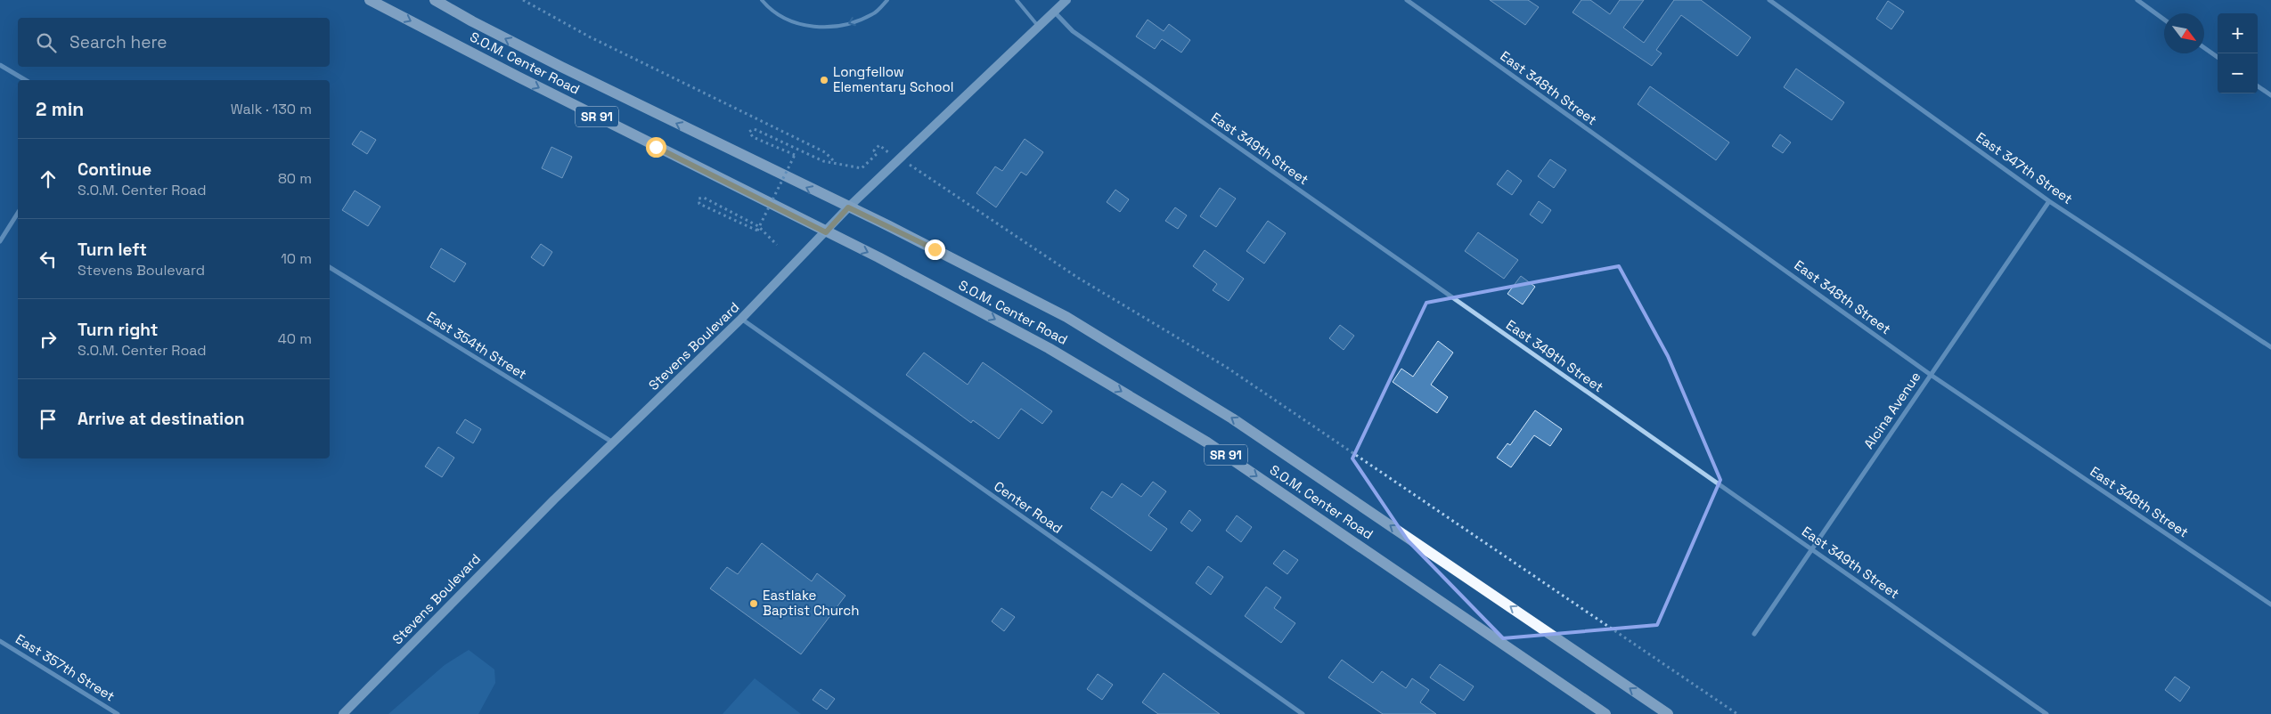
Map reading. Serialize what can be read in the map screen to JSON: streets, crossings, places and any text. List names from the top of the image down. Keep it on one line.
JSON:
{"streets":{"main road":["S.O.M. Center Road","SR 91"],"street":["East 348th Street","East 349th Street","East 347th Street","East 354th Street","Stevens Boulevard","Alcina Avenue","Center Road","East 357th Street"]},"crossings":[["S.O.M. Center Road","Stevens Boulevard"],["East 348th Street","Alcina Avenue"],["East 349th Street","Stevens Boulevard"],["East 349th Street","Alcina Avenue"],["East 347th Street","Alcina Avenue"],["East 354th Street","Stevens Boulevard"],["Stevens Boulevard","Center Road"]],"places":["Longfellow Elementary School","Eastlake Baptist Church"],"north":"bottom right","page":{"map_buttons":["+","−"],"search":"Search here","heading":["2 min","Walk · 130 m"],"list":[["Continue","S.O.M. Center Road","80 m"],["Turn left","Stevens Boulevard","10 m"],["Turn right","S.O.M. Center Road","40 m"],"Arrive at destination"]}}
